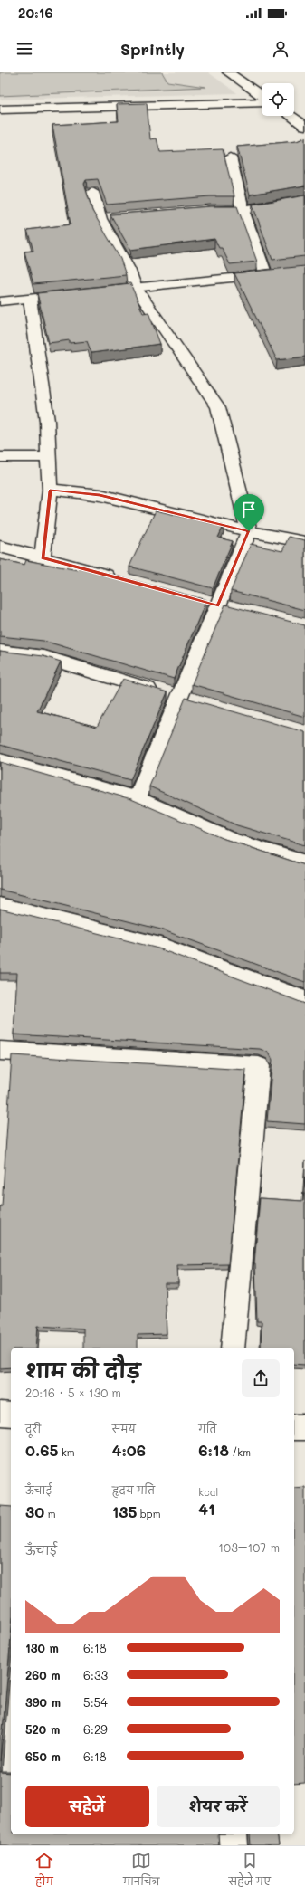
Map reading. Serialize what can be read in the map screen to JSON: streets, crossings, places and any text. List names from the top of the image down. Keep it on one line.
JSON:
{"page":{"status":"20:16","header":"Sprintly","heading":["शाम की दौड़","20:16 · 5 × 130 m"],"stats":[["दूरी","0.65 km"],["समय","4:06"],["गति","6:18 /km"],["ऊँचाई","30 m"],["हृदय गति","135 bpm"],["kcal","41"]],"chart":["ऊँचाई","103–107 m"],"list":[{"name":"130 m","note":"6:18"},{"name":"260 m","note":"6:33"},{"name":"390 m","note":"5:54"},{"name":"520 m","note":"6:29"},{"name":"650 m","note":"6:18"}],"buttons":["सहेजें","शेयर करें"],"tabs":["होम","मानचित्र","सहेजे गए"]}}
